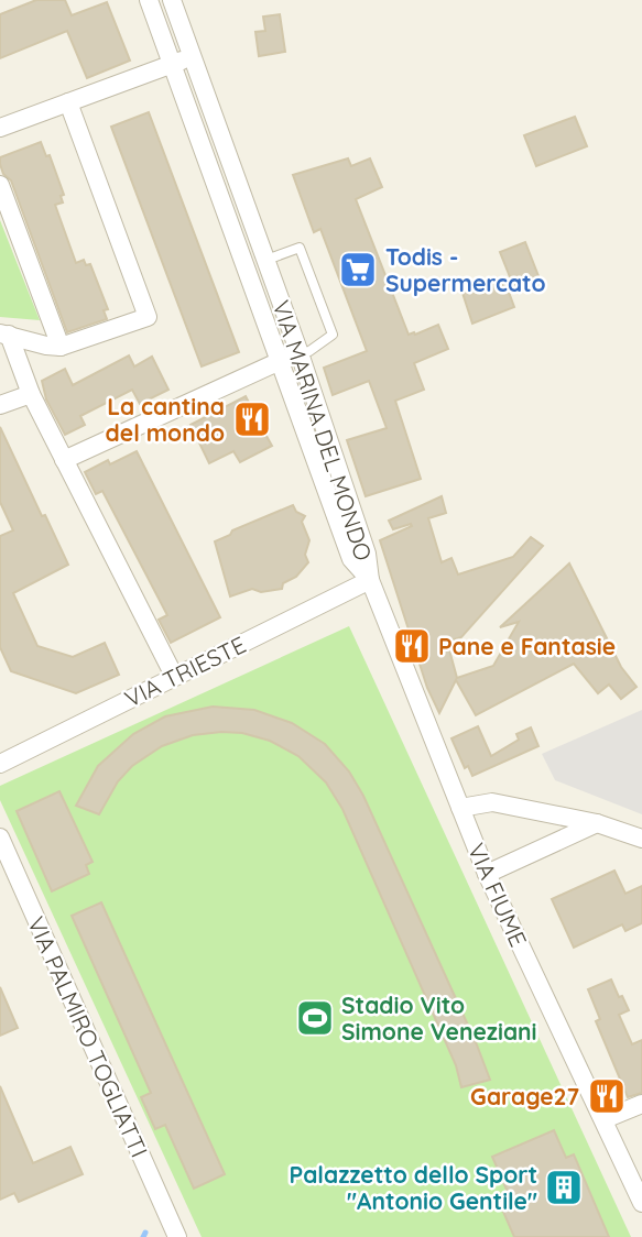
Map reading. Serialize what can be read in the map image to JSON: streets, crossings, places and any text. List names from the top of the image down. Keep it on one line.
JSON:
{"streets":{"street":["VIA MARINA DEL MONDO","VIA TRIESTE","VIA FIUME","VIA PALMIRO TOGLIATTI"]},"crossings":[["VIA MARINA DEL MONDO","VIA TRIESTE"],["VIA MARINA DEL MONDO","VIA FIUME"],["VIA TRIESTE","VIA FIUME"]],"places":{"supermarket":["Todis - Supermercato"],"restaurant":["La cantina del mondo","Pane e Fantasie","Garage27"],"sports":["Stadio Vito Simone Veneziani"],"building":["Palazzetto dello Sport \"Antonio Gentile\""]}}
